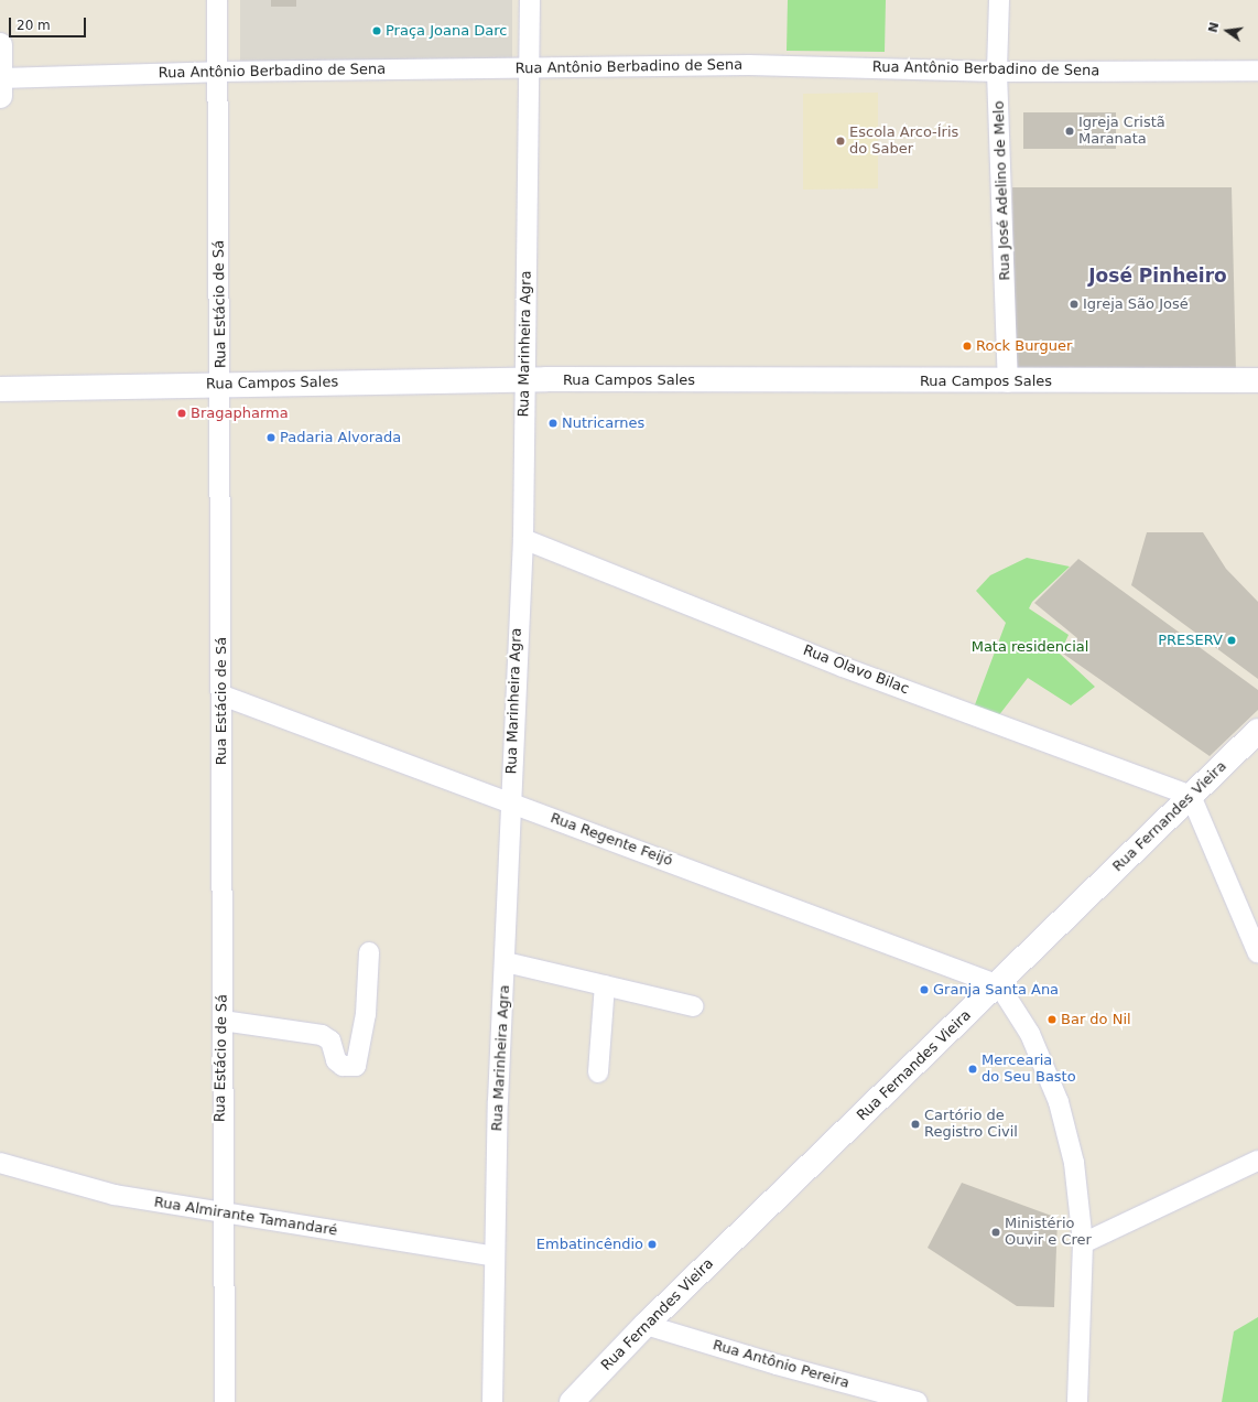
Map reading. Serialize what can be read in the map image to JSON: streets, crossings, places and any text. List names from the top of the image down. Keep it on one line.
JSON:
{"streets":{"street":["Rua Antônio Berbadino de Sena","Rua José Adelino de Melo","Rua Estácio de Sá","Rua Marinheira Agra","Rua Campos Sales","Rua Olavo Bilac","Rua Fernandes Vieira","Rua Regente Feijó","Rua Almirante Tamandaré","Rua Antônio Pereira"]},"crossings":[["Rua Antônio Berbadino de Sena","Rua José Adelino de Melo"],["Rua Antônio Berbadino de Sena","Rua Estácio de Sá"],["Rua Antônio Berbadino de Sena","Rua Marinheira Agra"],["Rua José Adelino de Melo","Rua Campos Sales"],["Rua Estácio de Sá","Rua Campos Sales"],["Rua Estácio de Sá","Rua Regente Feijó"],["Rua Estácio de Sá","Rua Almirante Tamandaré"],["Rua Marinheira Agra","Rua Campos Sales"],["Rua Marinheira Agra","Rua Olavo Bilac"],["Rua Marinheira Agra","Rua Regente Feijó"],["Rua Marinheira Agra","Rua Almirante Tamandaré"],["Rua Olavo Bilac","Rua Fernandes Vieira"],["Rua Fernandes Vieira","Rua Regente Feijó"],["Rua Fernandes Vieira","Rua Antônio Pereira"]],"districts":["José Pinheiro"],"parks":["Mata residencial"],"places":["Praça Joana Darc","Igreja Cristã Maranata","Escola Arco-Íris do Saber","Igreja São José","Rock Burguer","Bragapharma","Nutricarnes","Padaria Alvorada","PRESERV","Granja Santa Ana","Bar do Nil","Mercearia do Seu Basto","Cartório de Registro Civil","Ministério Ouvir e Crer","Embatincêndio"],"scale_bar":"20 m","north":"left"}
